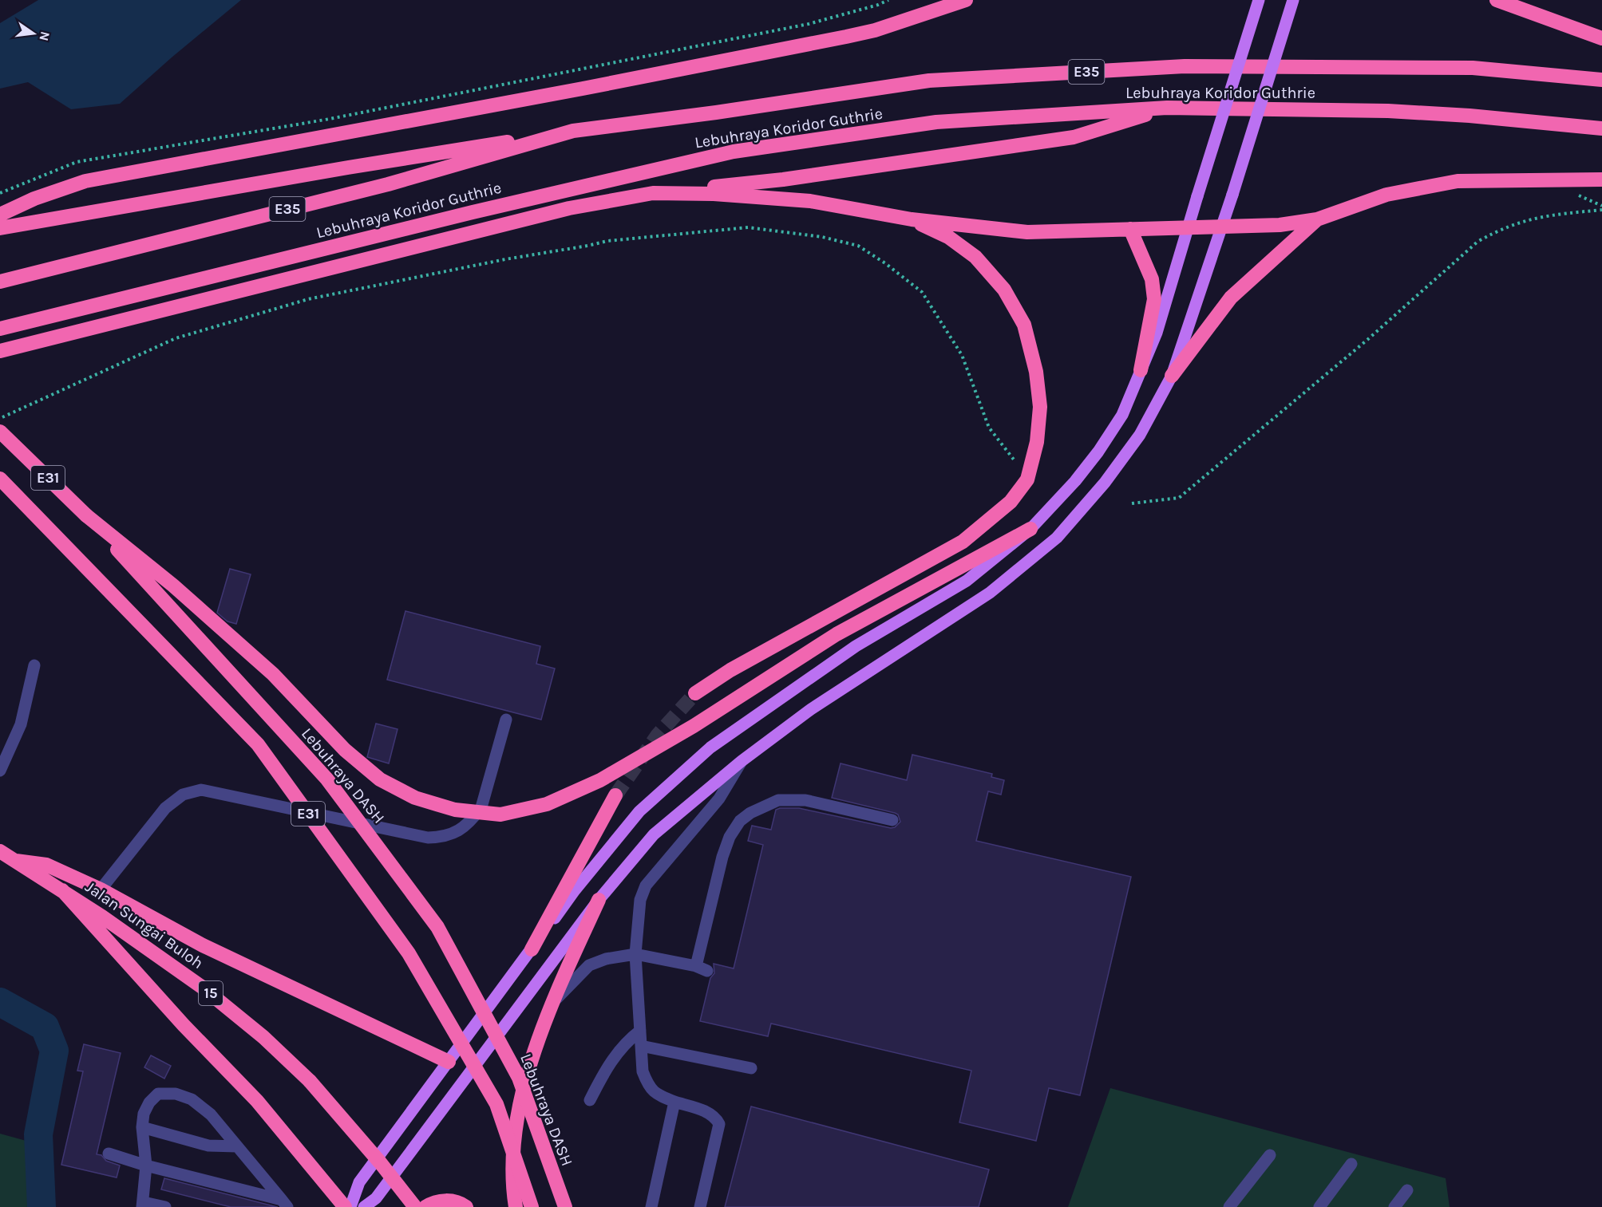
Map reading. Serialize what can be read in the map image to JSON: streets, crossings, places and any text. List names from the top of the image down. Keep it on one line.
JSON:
{"streets":{"highway":["E35","Lebuhraya Koridor Guthrie","E31","Lebuhraya DASH","Jalan Sungai Buloh","15"]},"north":"right"}
